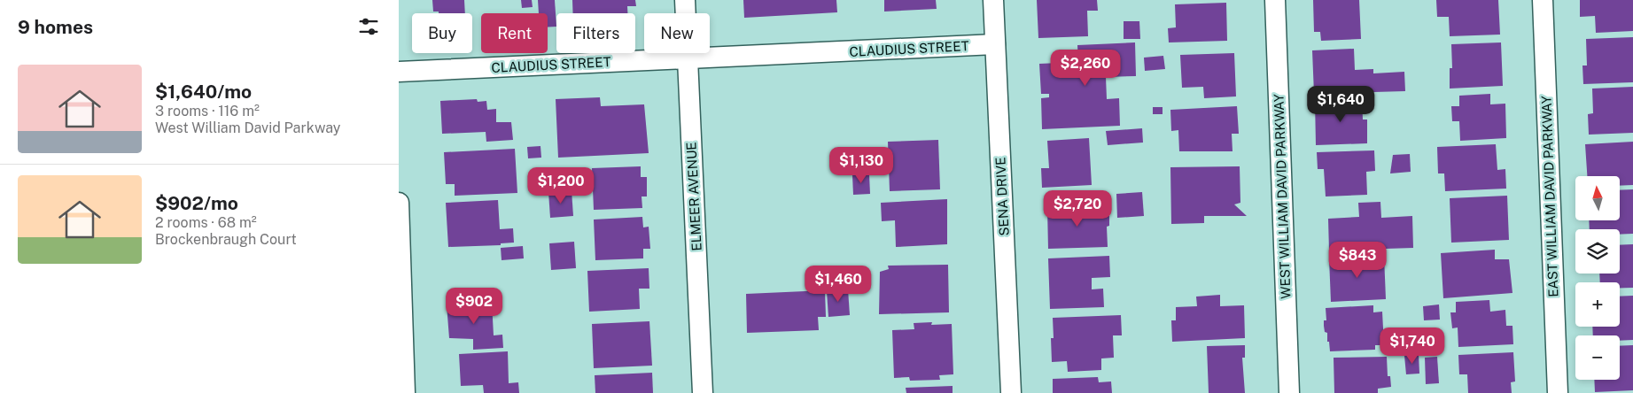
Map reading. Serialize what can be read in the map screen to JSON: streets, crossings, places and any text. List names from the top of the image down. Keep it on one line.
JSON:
{"streets":{"street":["CLAUDIUS STREET","ELMEER AVENUE","SENA DRIVE","WEST WILLIAM DAVID PARKWAY","EAST WILLIAM DAVID PARKWAY"]},"crossings":[["CLAUDIUS STREET","ELMEER AVENUE"],["CLAUDIUS STREET","SENA DRIVE"]],"north":"top","page":{"heading":"9 homes","chip":["Buy","Rent","Filters","New"],"price":["$2,260","$1,640","$1,130","$1,200","$2,720","$843","$1,460","$902","$1,740"],"list":[{"name":"$1,640/mo","note":"3 rooms · 116 m² · West William David Parkway"},{"name":"$902/mo","note":"2 rooms · 68 m² · Brockenbraugh Court"}],"map_buttons":["+","−"]}}
